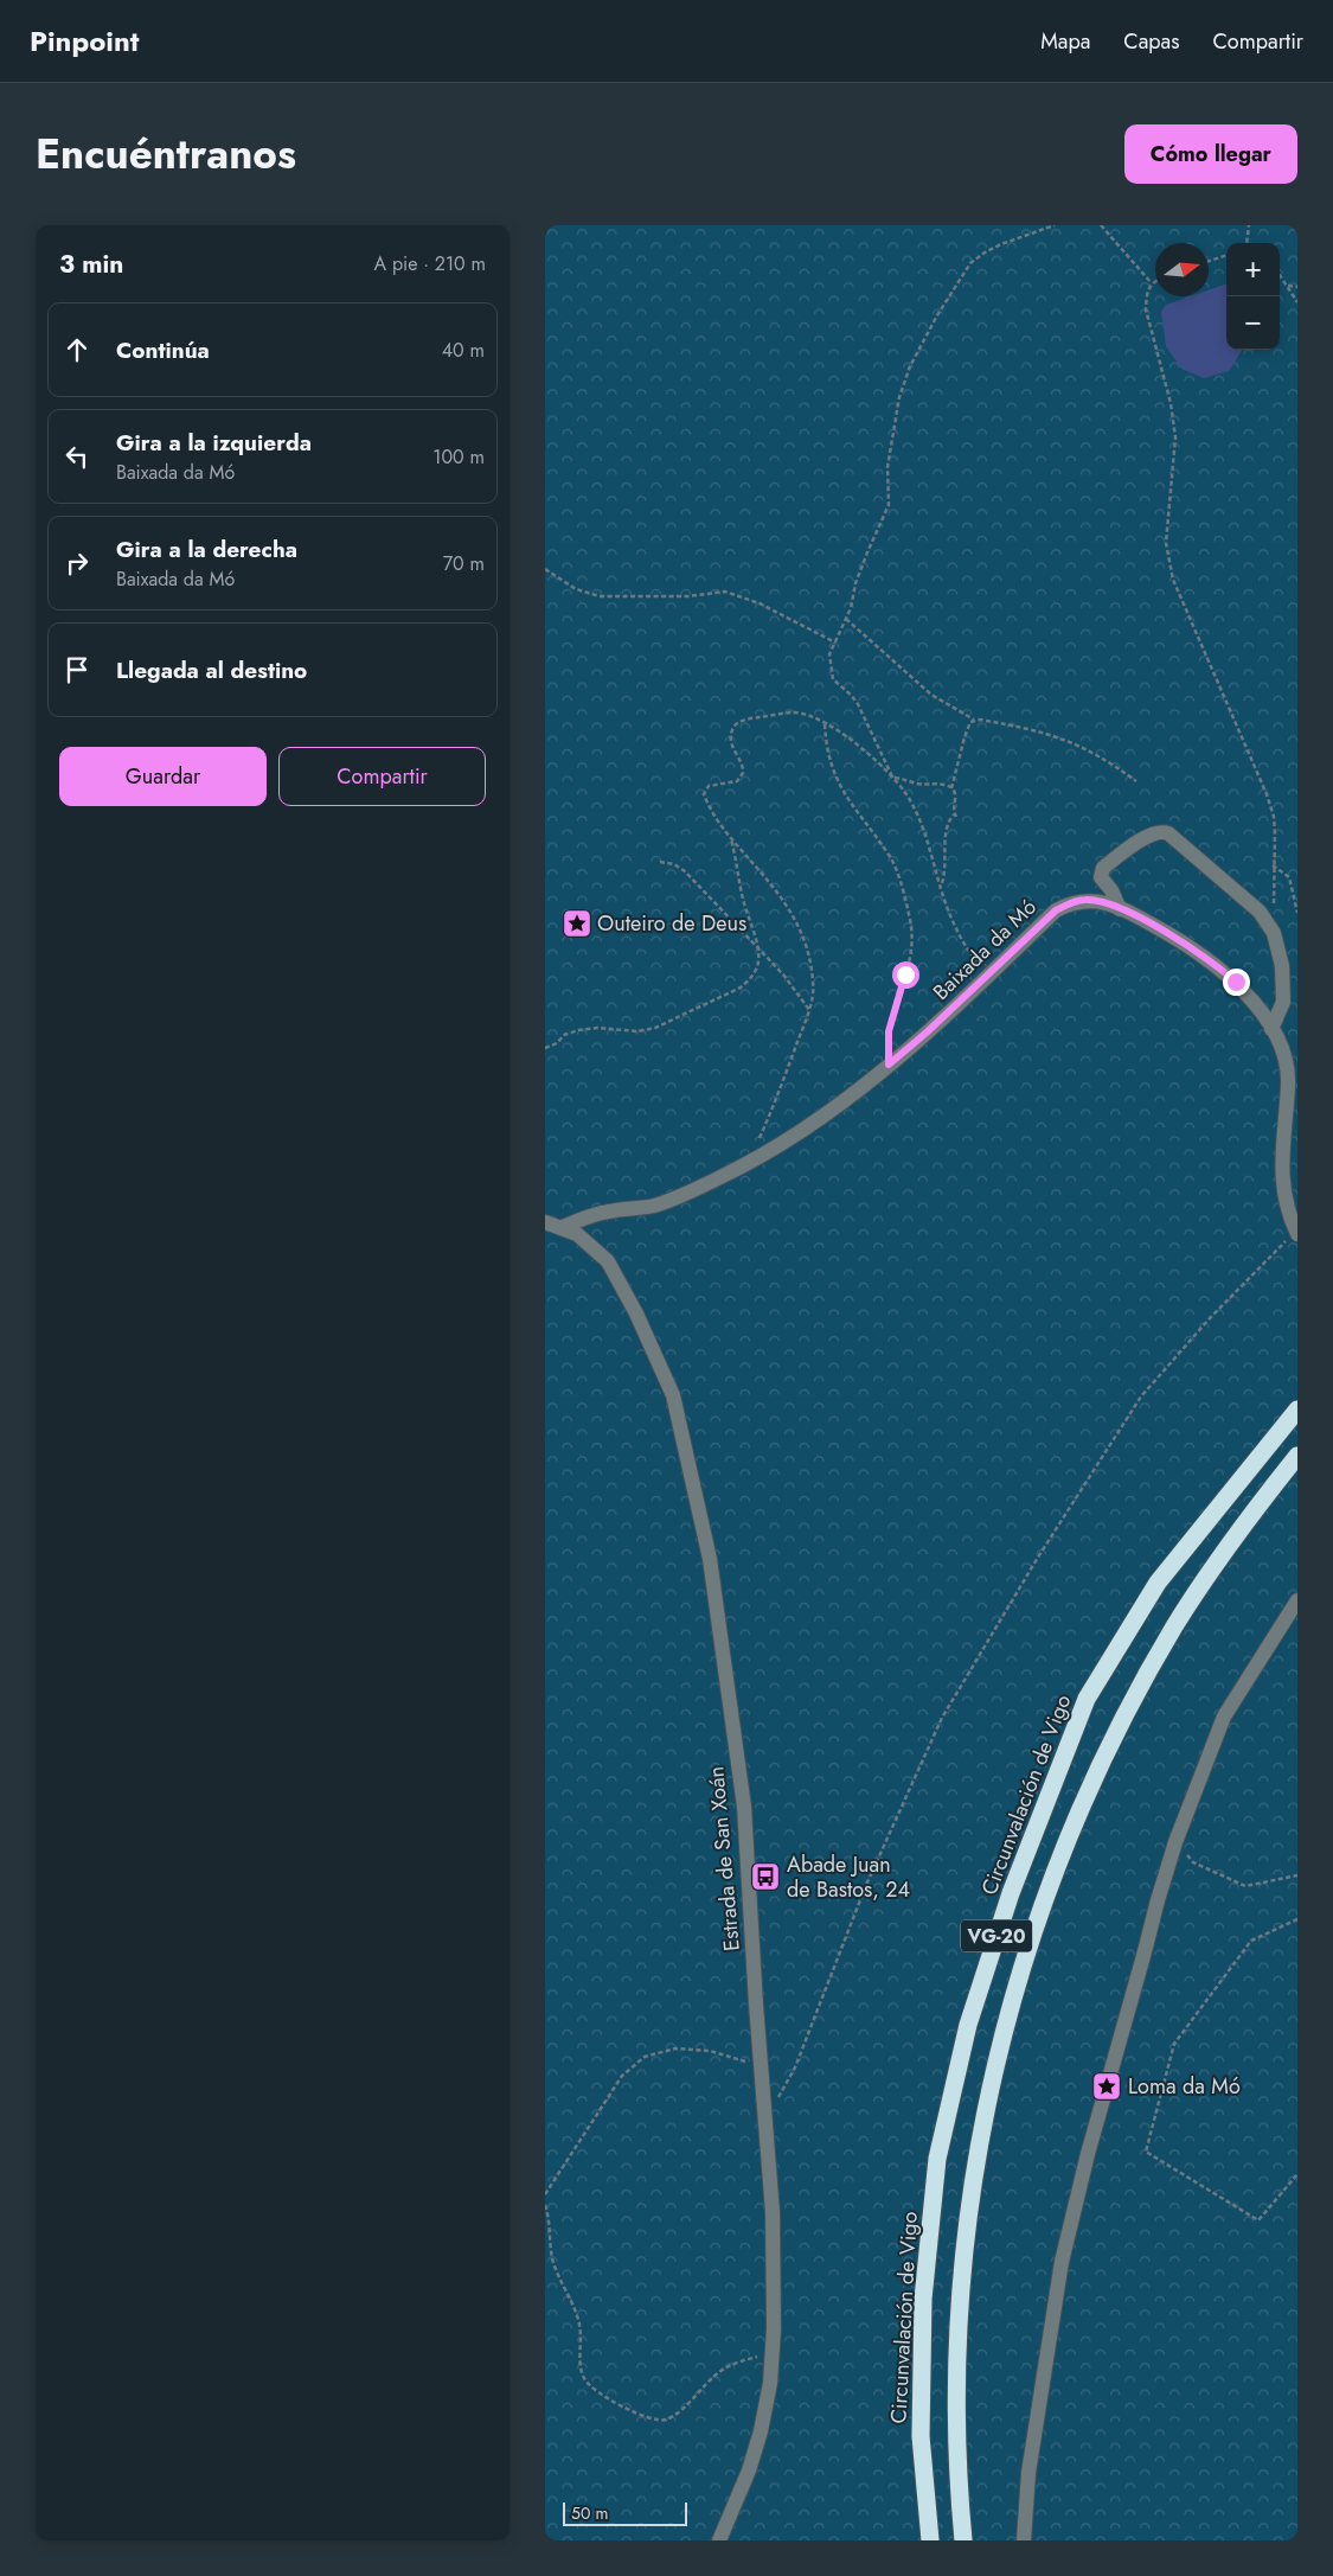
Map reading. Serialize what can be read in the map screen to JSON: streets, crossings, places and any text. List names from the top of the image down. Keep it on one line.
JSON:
{"streets":{"highway":["Circunvalación de Vigo","VG-20"],"street":["Baixada da Mó","Estrada de San Xoán"]},"crossings":[["Baixada da Mó","Estrada de San Xoán"]],"places":{"place":["Outeiro de Deus","Loma da Mó"],"bus stop":["Abade Juan de Bastos, 24"]},"scale_bar":"50 m","north":"right","page":{"header":"Pinpoint","nav":["Mapa","Capas","Compartir"],"title":"Encuéntranos","buttons":["Cómo llegar",["Guardar","Compartir"]],"heading":["3 min","A pie · 210 m"],"map_buttons":["+","−"],"list":[["Continúa","40 m"],["Gira a la izquierda","Baixada da Mó","100 m"],["Gira a la derecha","Baixada da Mó","70 m"],"Llegada al destino"],"scale":"50 m"}}
